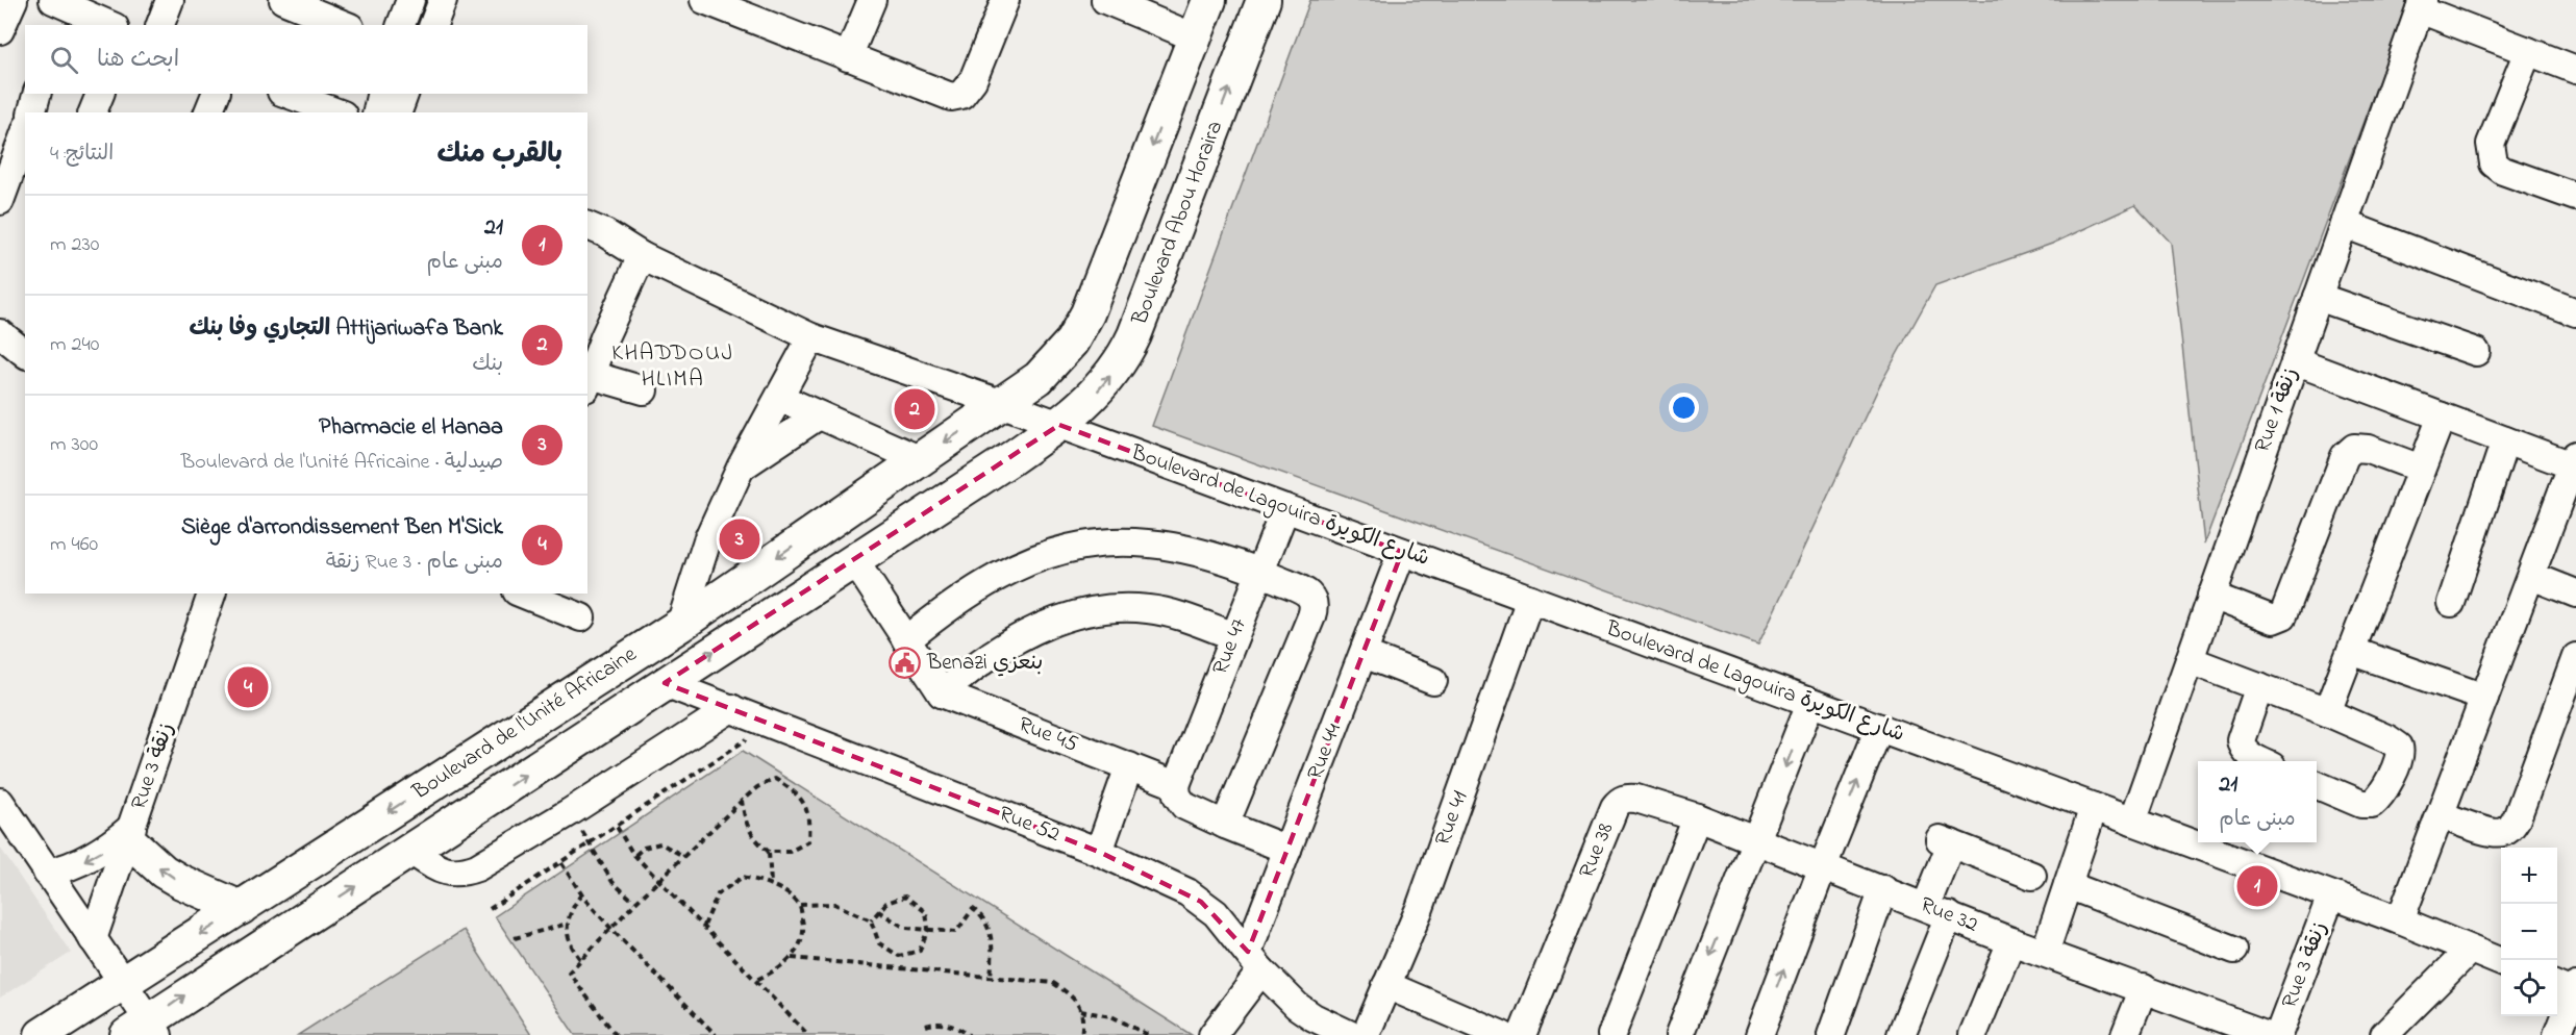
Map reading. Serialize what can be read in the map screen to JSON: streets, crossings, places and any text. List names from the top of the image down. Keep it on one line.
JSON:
{"streets":{"main road":["Boulevard Abou Horaira","Boulevard de l'Unité Africaine"],"street":["Rue 1 زنقة","Boulevard de Lagouira شارع الكويرة","Rue 47","Rue 45","Rue 44","Rue 3 زنقة","Rue 41","Rue 52","Rue 38","Rue 32"]},"crossings":[["Boulevard Abou Horaira","Boulevard de Lagouira شارع الكويرة"],["Boulevard Abou Horaira","Boulevard de l'Unité Africaine"],["Rue 1 زنقة","Boulevard de Lagouira شارع الكويرة"],["Boulevard de Lagouira شارع الكويرة","Rue 47"],["Boulevard de Lagouira شارع الكويرة","Boulevard de l'Unité Africaine"],["Boulevard de Lagouira شارع الكويرة","Rue 44"],["Boulevard de Lagouira شارع الكويرة","Rue 3 زنقة"],["Boulevard de Lagouira شارع الكويرة","Rue 41"],["Rue 47","Rue 45"],["Boulevard de l'Unité Africaine","Rue 52"],["Rue 44","Rue 52"],["Rue 38","Rue 32"]],"districts":["KHADDOUJ HLIMA"],"places":{"public building":["Benazi بنعزي"]},"page":{"search":"ابحث هنا","heading":["بالقرب منك","النتائج: 4"],"list":[{"mark":"1","name":"21","note":"مبنى عام","value":"230 m"},{"mark":"2","name":"Attijariwafa Bank التجاري وفا بنك","note":"بنك","value":"240 m"},{"mark":"3","name":"Pharmacie el Hanaa","note":"صيدلية · Boulevard de l'Unité Africaine","value":"300 m"},{"mark":"4","name":"Siège d'arrondissement Ben M'Sick","note":"مبنى عام · Rue 3 زنقة","value":"460 m"}],"pins":["2","3","4","1"],"popup":["21","مبنى عام"],"map_buttons":["+","−"]}}
